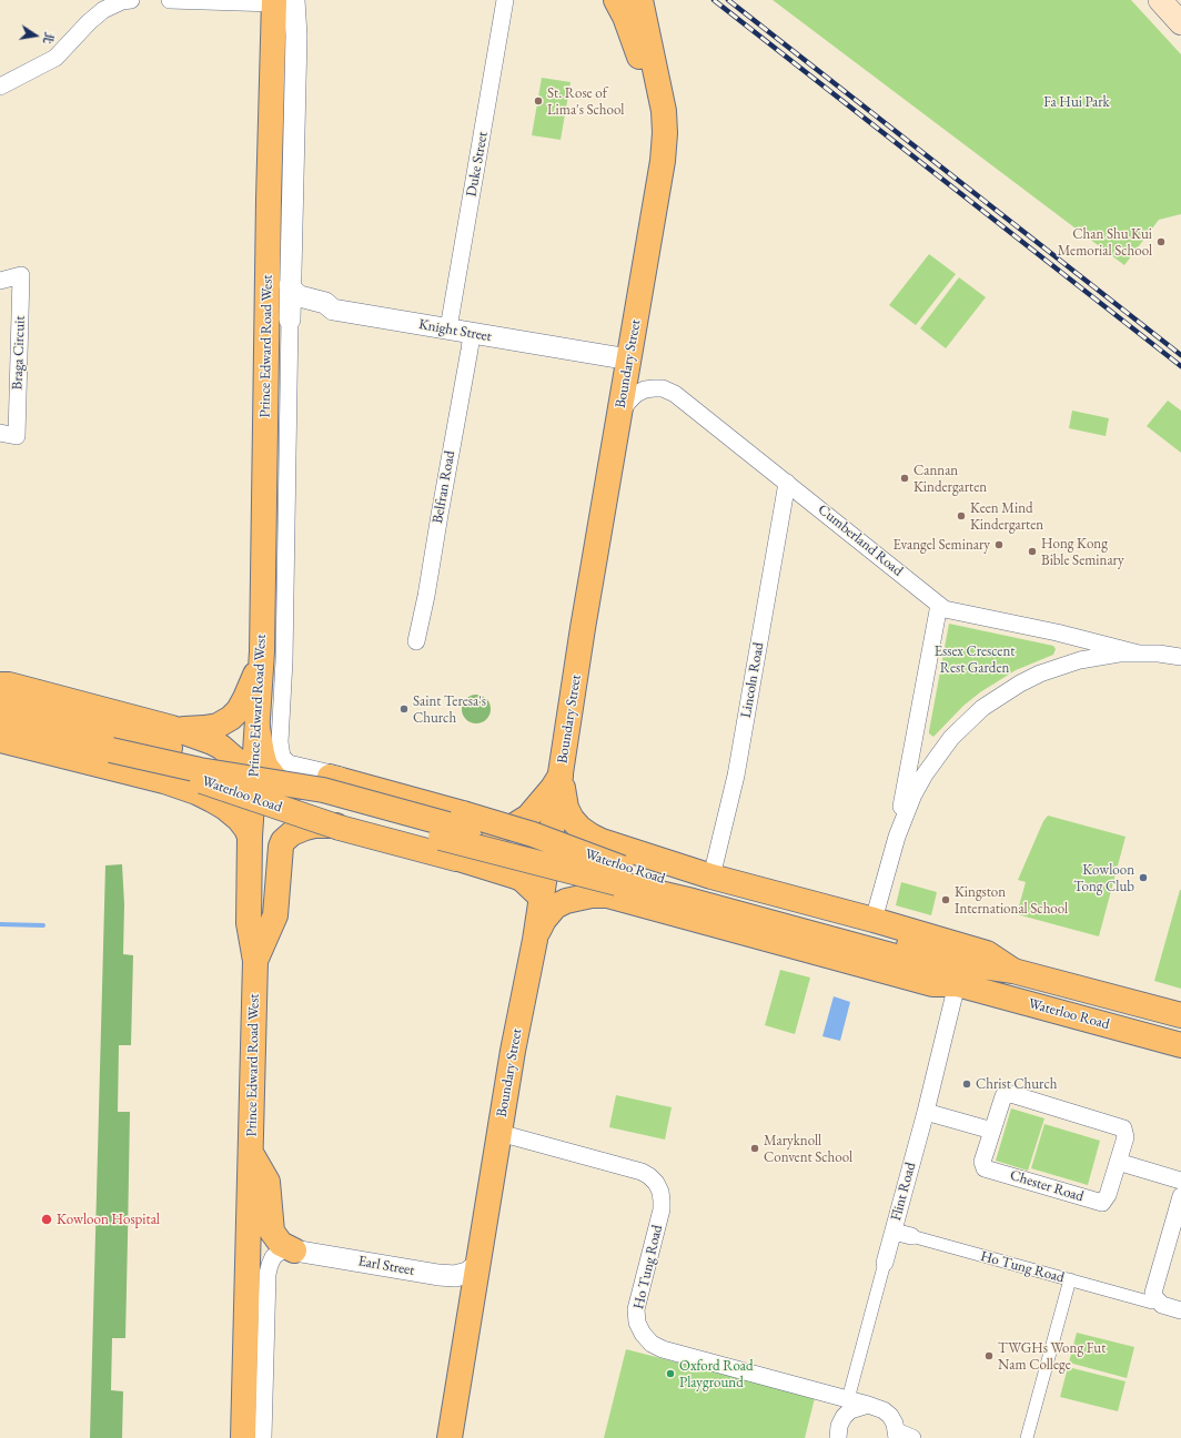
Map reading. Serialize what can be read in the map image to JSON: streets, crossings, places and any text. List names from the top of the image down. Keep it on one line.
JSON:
{"streets":{"main road":["Prince Edward Road West","Boundary Street","Waterloo Road"],"street":["Duke Street","Knight Street","Braga Circuit","Belfran Road","Cumberland Road","Lincoln Road","Chester Road","Flint Road","Earl Street","Ho Tung Road"]},"crossings":[["Duke Street","Knight Street"],["Knight Street","Prince Edward Road West"],["Knight Street","Boundary Street"],["Knight Street","Belfran Road"],["Prince Edward Road West","Waterloo Road"],["Boundary Street","Cumberland Road"],["Boundary Street","Waterloo Road"],["Boundary Street","Earl Street"],["Boundary Street","Ho Tung Road"],["Cumberland Road","Lincoln Road"],["Lincoln Road","Waterloo Road"],["Waterloo Road","Flint Road"],["Flint Road","Ho Tung Road"]],"parks":["Fa Hui Park","Essex Crescent Rest Garden"],"places":["St. Rose of Lima's School","Chan Shu Kui Memorial School","Cannan Kindergarten","Keen Mind Kindergarten","Evangel Seminary","Hong Kong Bible Seminary","Saint Teresa's Church","Kowloon Tong Club","Kingston International School","Christ Church","Maryknoll Convent School","Kowloon Hospital","TWGHs Wong Fut Nam College","Oxford Road Playground"],"north":"right"}
